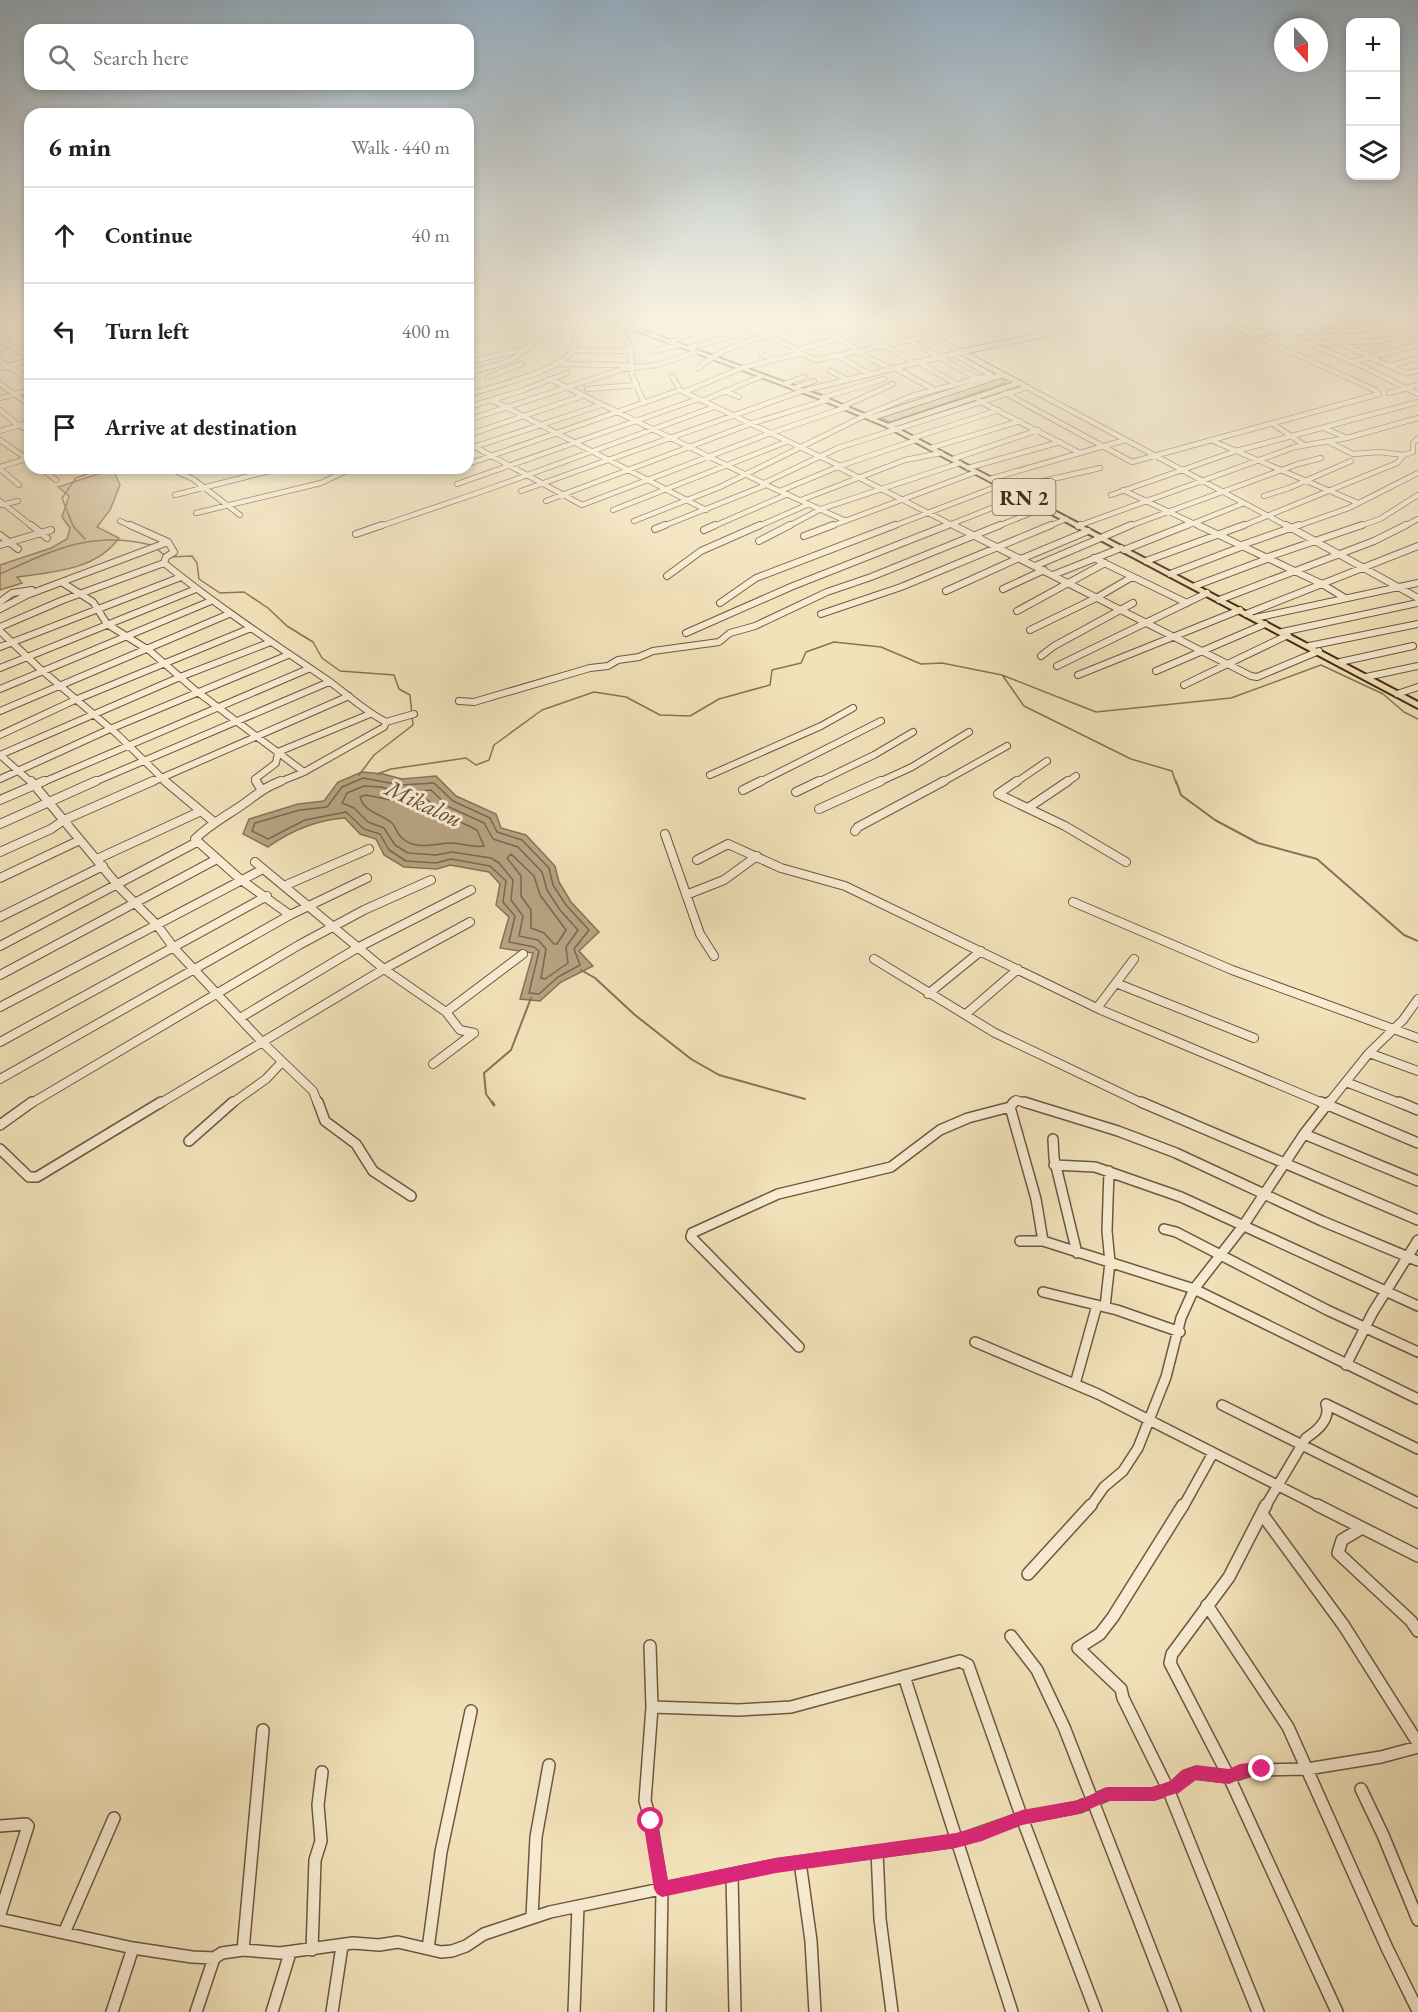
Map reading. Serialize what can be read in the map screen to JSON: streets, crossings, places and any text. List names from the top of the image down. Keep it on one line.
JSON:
{"streets":{"highway":["RN 2"]},"water":["Mikalou"],"north":"bottom","page":{"map_buttons":["+","−"],"search":"Search here","heading":["6 min","Walk · 440 m"],"list":[["Continue","40 m"],["Turn left","400 m"],"Arrive at destination"]}}
